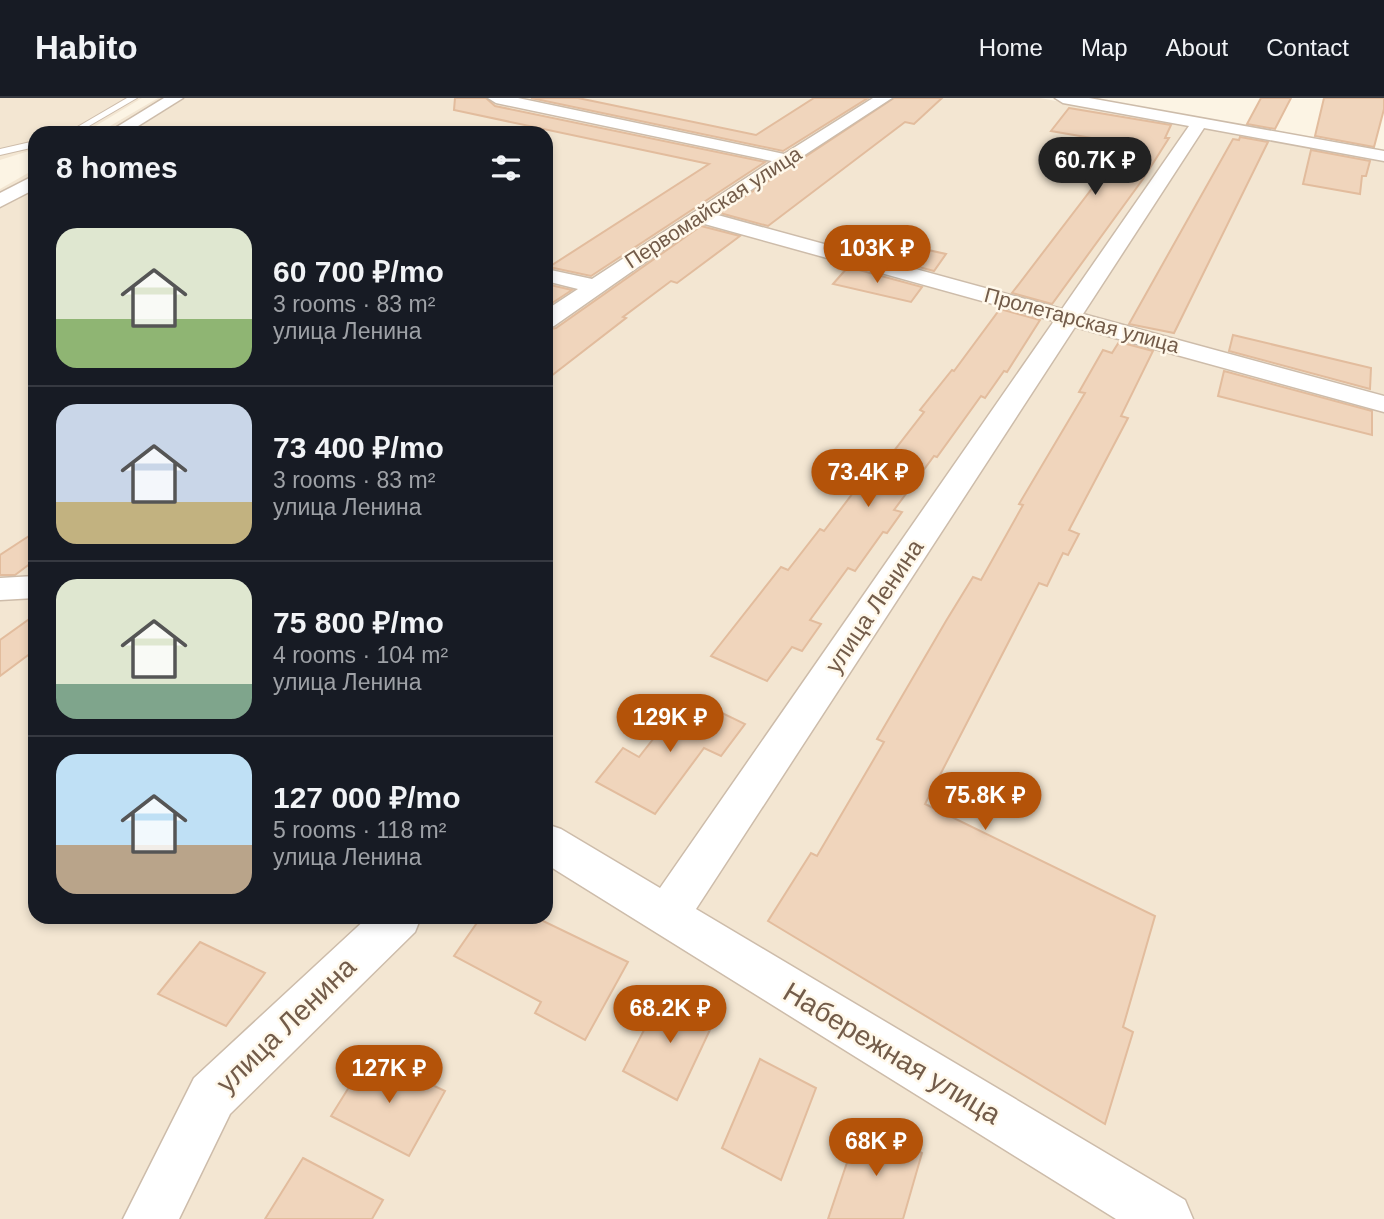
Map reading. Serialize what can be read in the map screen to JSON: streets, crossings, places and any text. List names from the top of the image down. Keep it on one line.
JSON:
{"streets":{"street":["Первомайская улица","Пролетарская улица","улица Ленина","Набережная улица"]},"crossings":[["Первомайская улица","Пролетарская улица"],["Пролетарская улица","улица Ленина"],["улица Ленина","Набережная улица"]],"page":{"header":"Habito","nav":["Home","Map","About","Contact"],"heading":"8 homes","price":["60.7K ₽","103K ₽","73.4K ₽","129K ₽","75.8K ₽","68.2K ₽","127K ₽","68K ₽"],"list":[{"name":"60 700 ₽/mo","note":"3 rooms · 83 m² · улица Ленина"},{"name":"73 400 ₽/mo","note":"3 rooms · 83 m² · улица Ленина"},{"name":"75 800 ₽/mo","note":"4 rooms · 104 m² · улица Ленина"},{"name":"127 000 ₽/mo","note":"5 rooms · 118 m² · улица Ленина"}]}}
